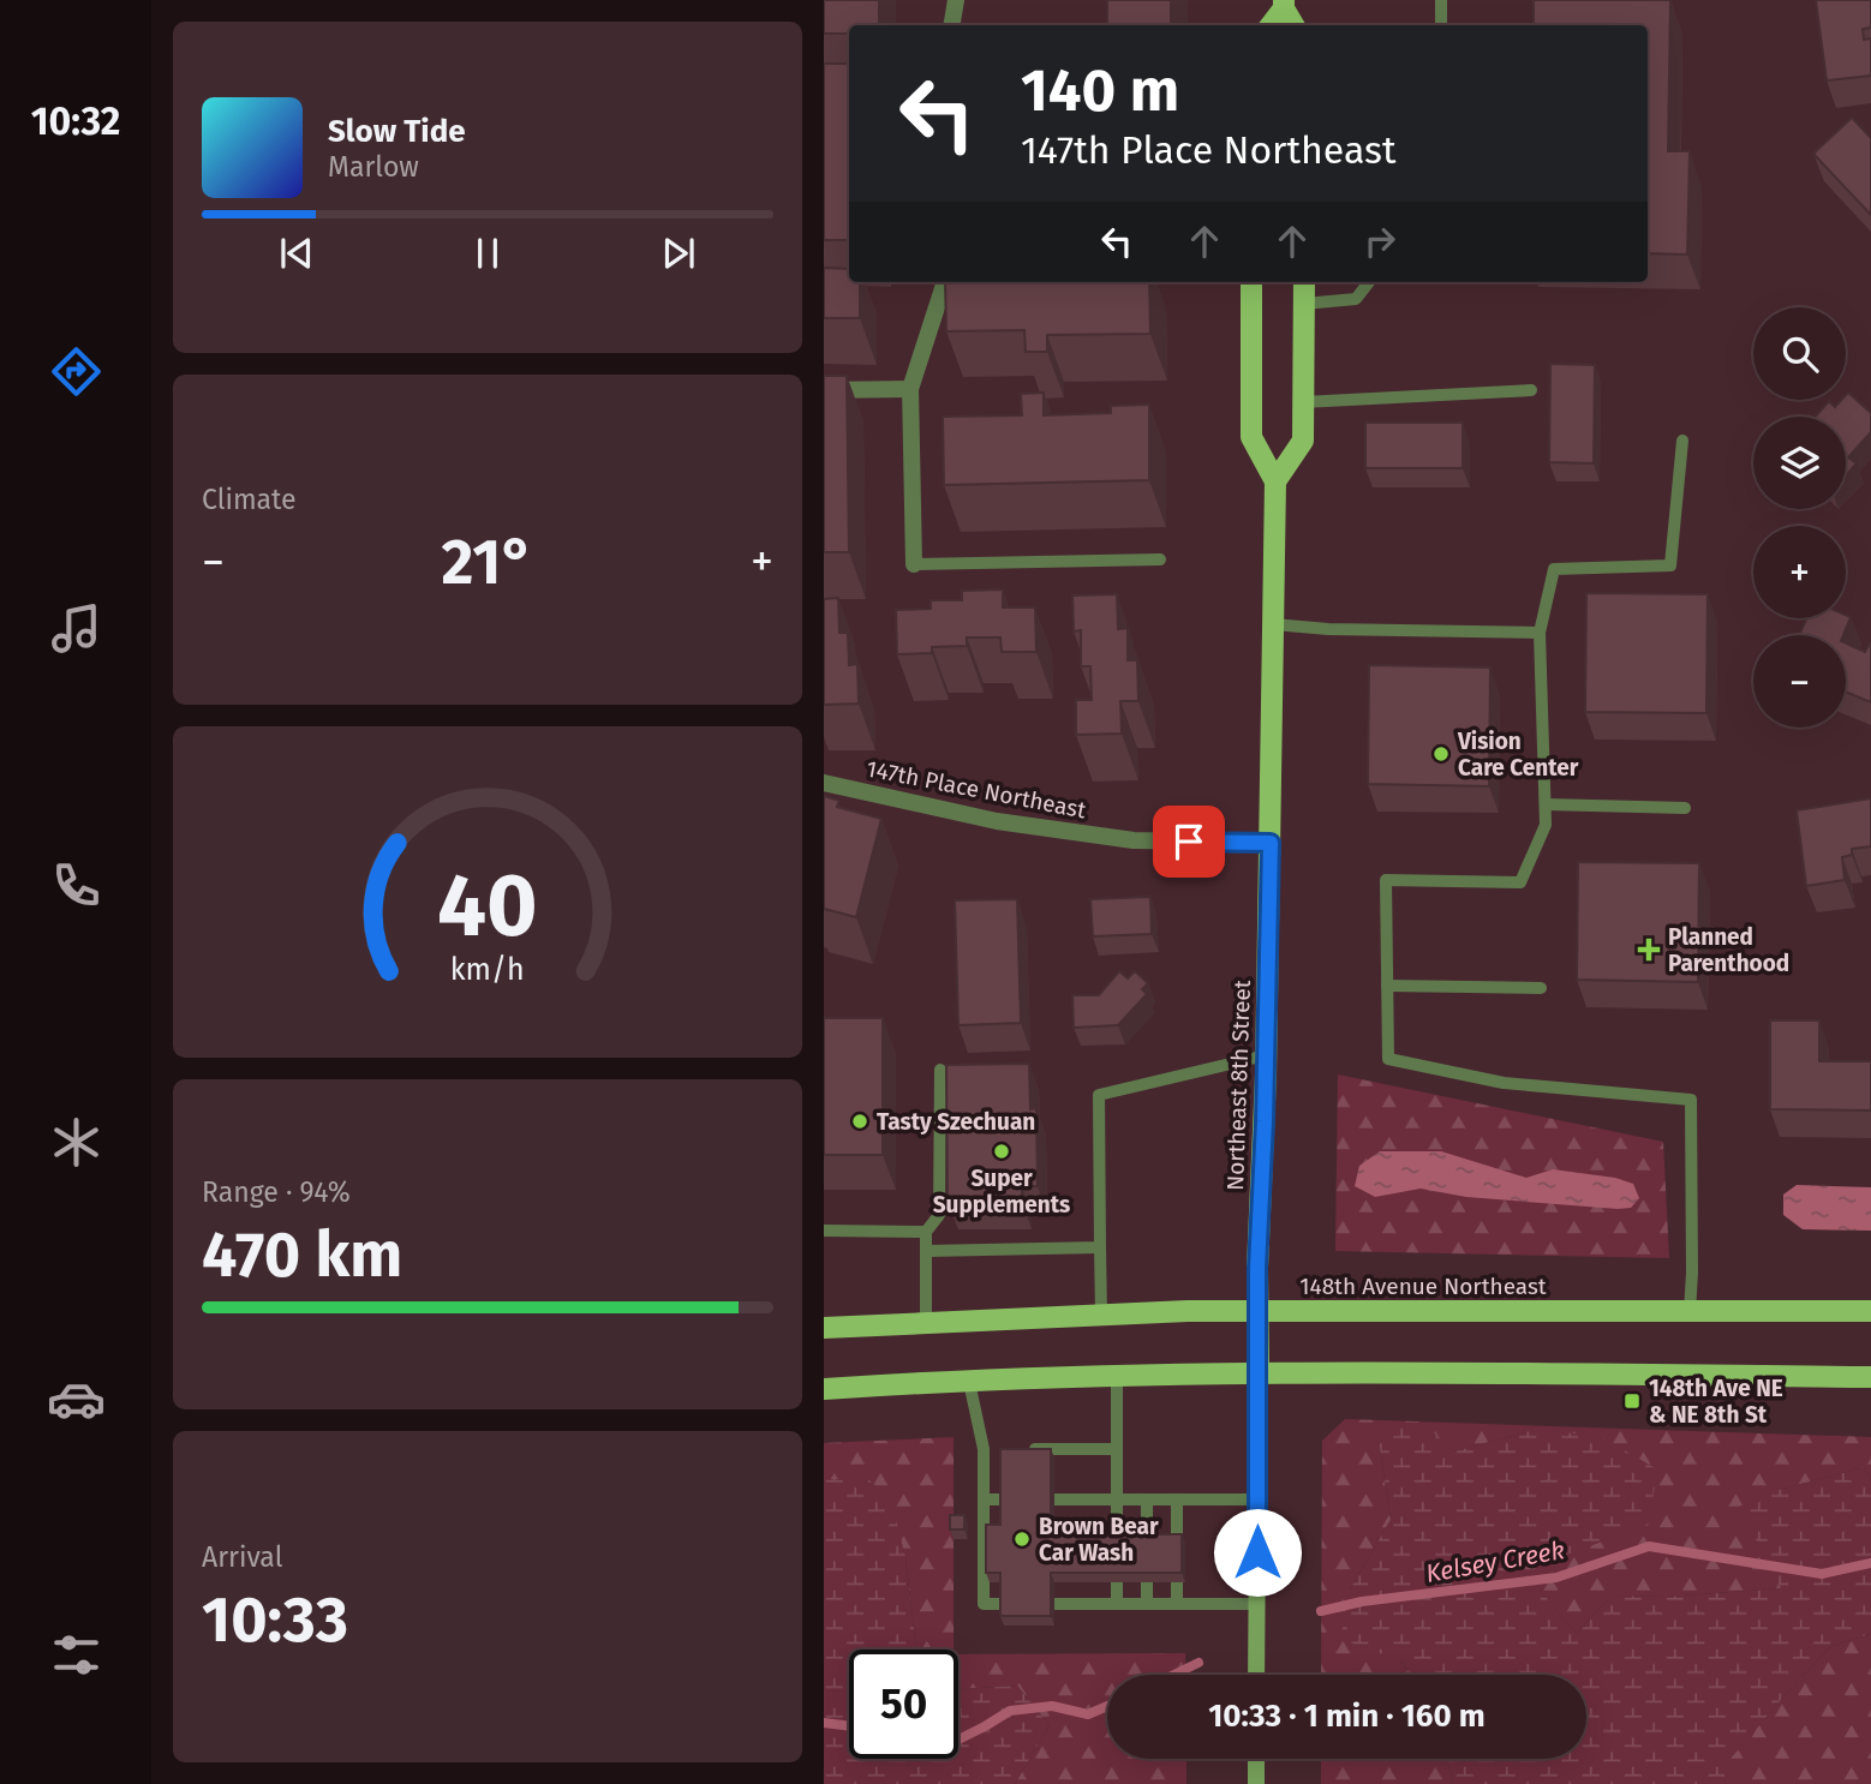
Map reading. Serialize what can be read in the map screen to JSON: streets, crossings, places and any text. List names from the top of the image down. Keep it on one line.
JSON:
{"streets":{"main road":["Northeast 8th Street","148th Avenue Northeast"],"street":["147th Place Northeast"]},"crossings":[["147th Place Northeast","Northeast 8th Street"],["Northeast 8th Street","148th Avenue Northeast"]],"water":["Kelsey Creek"],"places":{"other":["Vision Care Center","Tasty Szechuan","Super Supplements","Brown Bear Car Wash"],"health":["Planned Parenthood"],"transit":["148th Ave NE & NE 8th St"]},"page":{"tabs":"10:32","turn":["140 m","147th Place Northeast"],"song":["Slow Tide","Marlow"],"map_buttons":["+","−"],"tile":["Climate",["Range · 94%","470 km"],["Arrival","10:33"]],"heat":["−","21°","+"],"limit":"50","trip":"10:33 · 1 min · 160 m","gauge":["40","km/h"]}}
